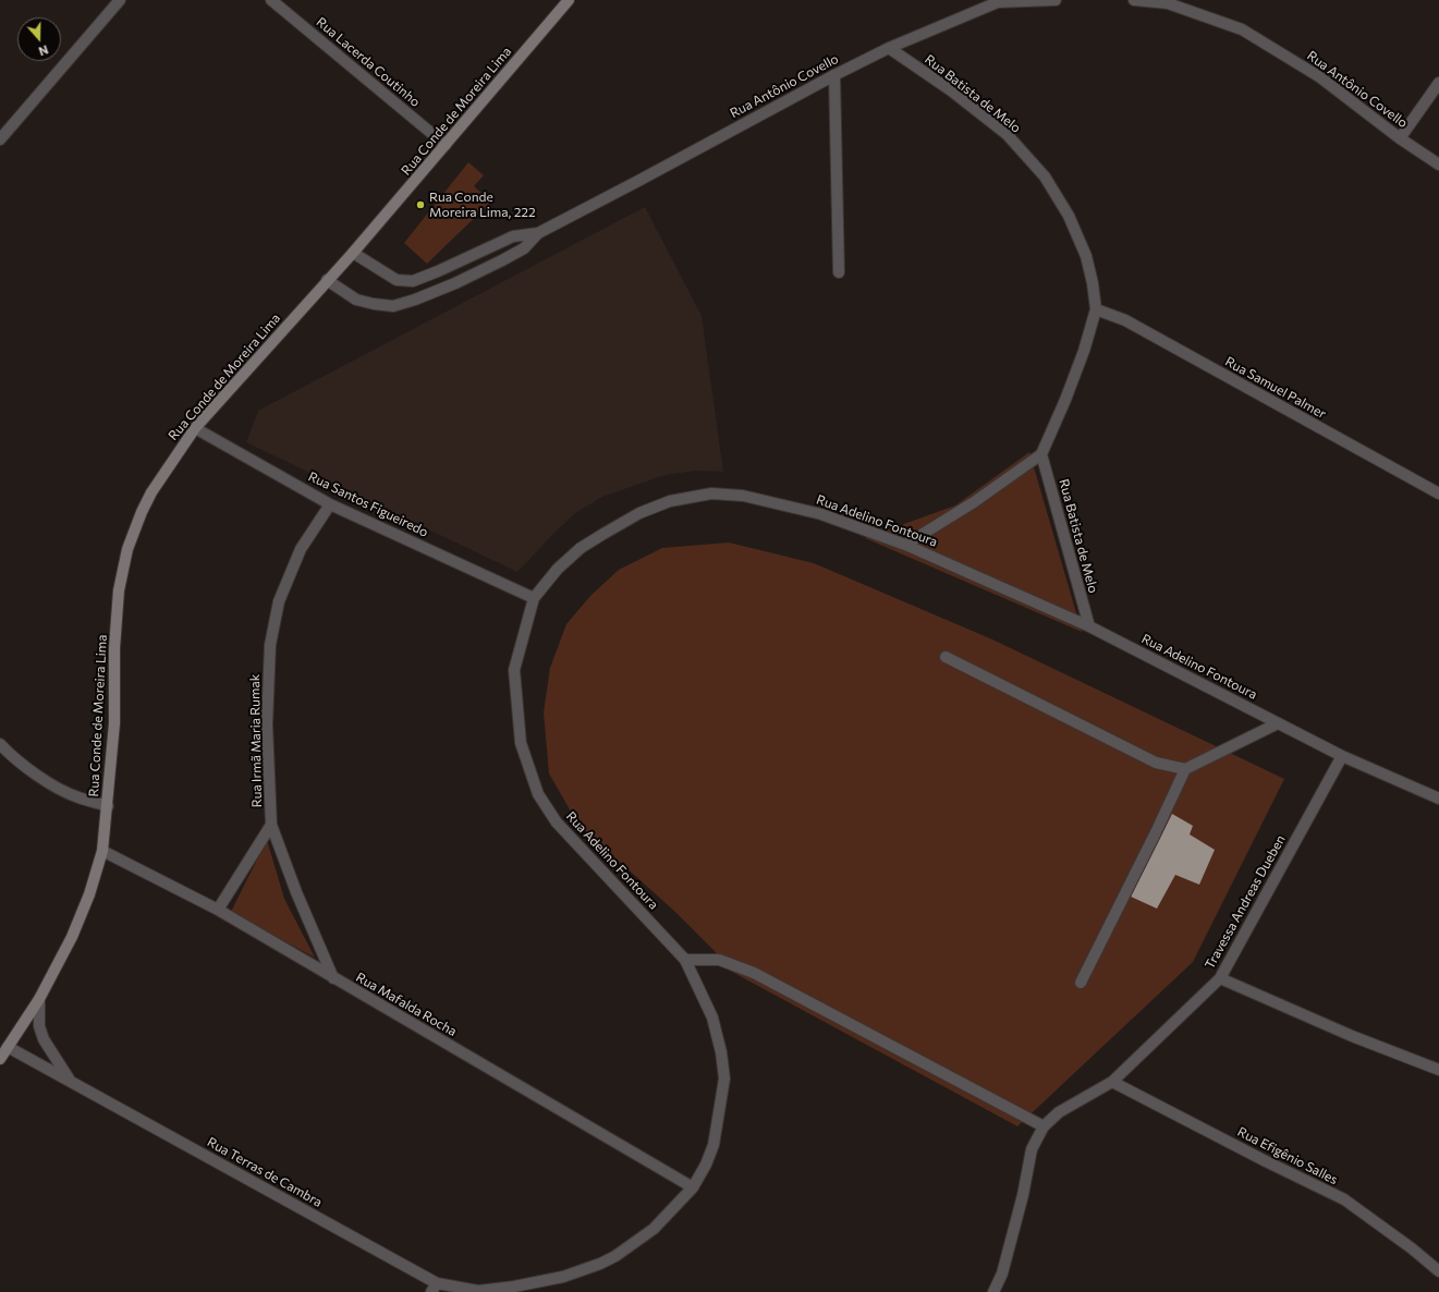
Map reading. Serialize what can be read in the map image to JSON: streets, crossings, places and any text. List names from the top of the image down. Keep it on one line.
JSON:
{"streets":{"main road":["Rua Conde de Moreira Lima"],"street":["Rua Lacerda Coutinho","Rua Antônio Covello","Rua Batista de Melo","Rua Samuel Palmer","Rua Santos Figueiredo","Rua Adelino Fontoura","Rua Irmã Maria Rumak","Travessa Andreas Dueben","Rua Mafalda Rocha","Rua Efigênio Salles","Rua Terras de Cambra"]},"crossings":[["Rua Lacerda Coutinho","Rua Conde de Moreira Lima"],["Rua Antônio Covello","Rua Batista de Melo"],["Rua Antônio Covello","Rua Conde de Moreira Lima"],["Rua Batista de Melo","Rua Samuel Palmer"],["Rua Batista de Melo","Rua Adelino Fontoura"],["Rua Conde de Moreira Lima","Rua Santos Figueiredo"],["Rua Conde de Moreira Lima","Rua Mafalda Rocha"],["Rua Conde de Moreira Lima","Rua Terras de Cambra"],["Rua Santos Figueiredo","Rua Adelino Fontoura"],["Rua Santos Figueiredo","Rua Irmã Maria Rumak"],["Rua Adelino Fontoura","Travessa Andreas Dueben"],["Rua Adelino Fontoura","Rua Mafalda Rocha"],["Rua Adelino Fontoura","Rua Terras de Cambra"],["Rua Irmã Maria Rumak","Rua Mafalda Rocha"],["Travessa Andreas Dueben","Rua Efigênio Salles"]],"places":["Rua Conde Moreira Lima, 222"],"north":"bottom"}
